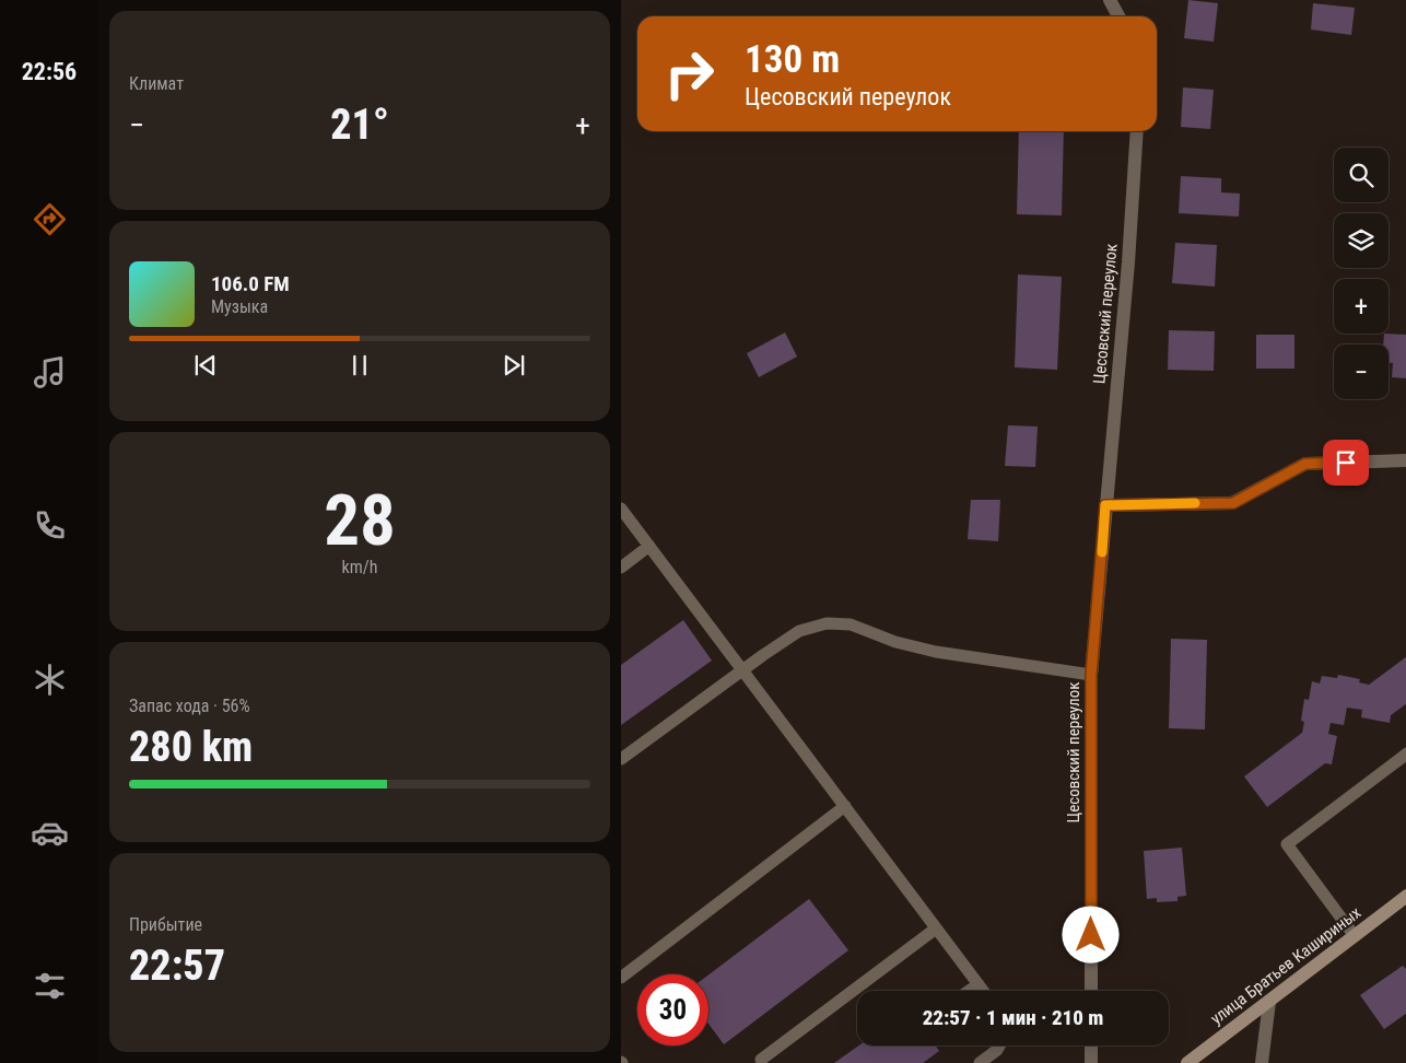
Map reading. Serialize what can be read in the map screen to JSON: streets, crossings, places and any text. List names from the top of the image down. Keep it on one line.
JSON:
{"streets":{"main road":["улица Братьев Кашириных"],"street":["Цесовский переулок"]},"page":{"tabs":"22:56","tile":["Климат",["28","km/h"],["Запас хода · 56%","280 km"],["Прибытие","22:57"]],"turn":["130 m","Цесовский переулок"],"heat":["−","21°","+"],"map_buttons":["+","−"],"song":["106.0 FM","Музыка"],"limit":"30","trip":"22:57 · 1 мин · 210 m"}}
